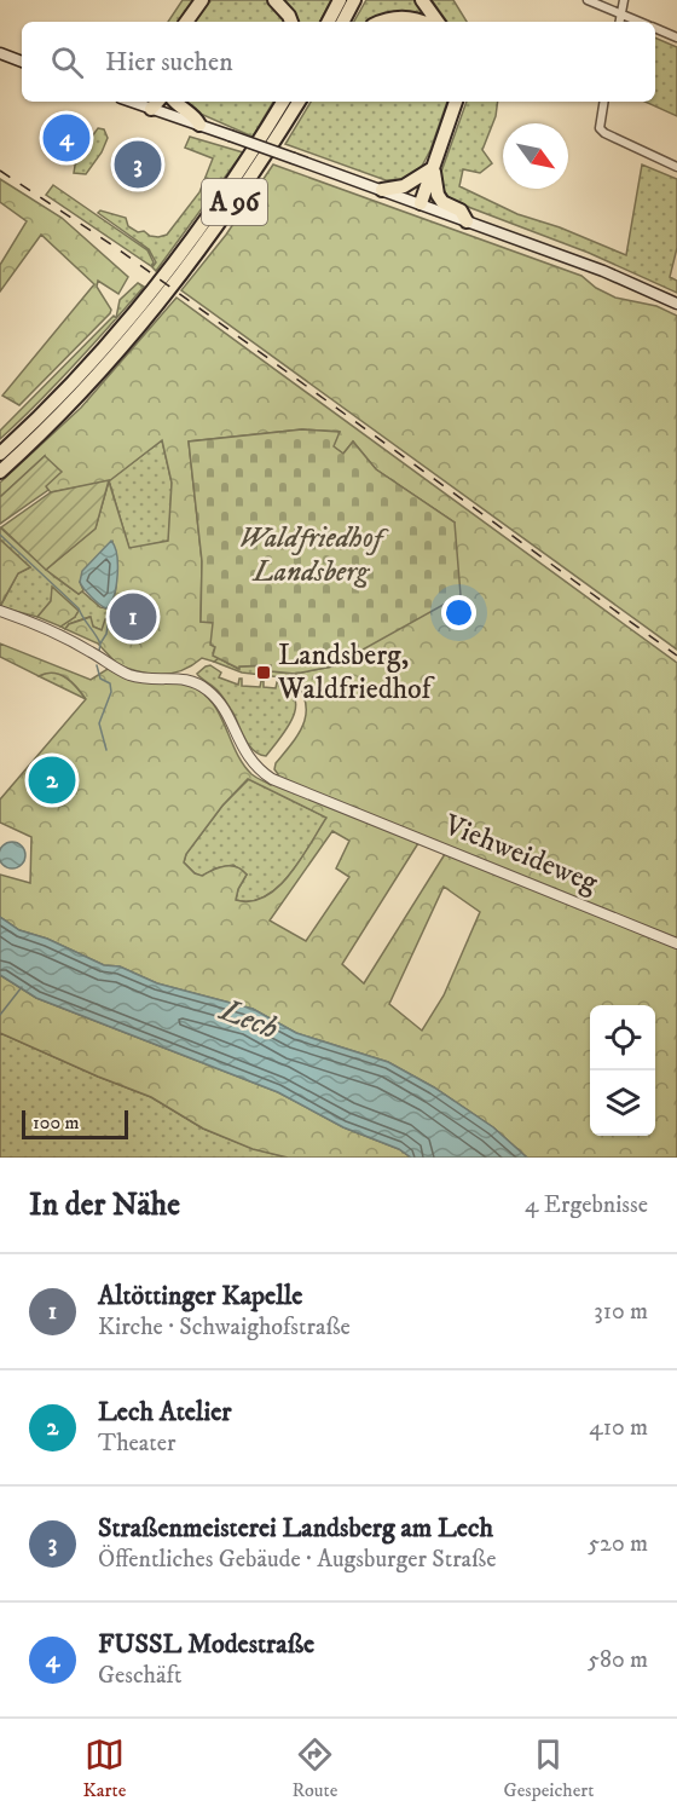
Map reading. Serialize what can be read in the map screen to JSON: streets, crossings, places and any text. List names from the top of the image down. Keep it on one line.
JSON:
{"streets":{"highway":["A 96"],"street":["Viehweideweg"]},"water":["Lech"],"parks":["Waldfriedhof Landsberg"],"places":{"transit":["Landsberg, Waldfriedhof"]},"scale_bar":"100 m","north":"bottom right","page":{"search":"Hier suchen","pins":["4","3","1","2"],"scale":"100 m","heading":["In der Nähe","4 Ergebnisse"],"list":[{"mark":"1","name":"Altöttinger Kapelle","note":"Kirche · Schwaighofstraße","value":"310 m"},{"mark":"2","name":"Lech Atelier","note":"Theater","value":"410 m"},{"mark":"3","name":"Straßenmeisterei Landsberg am Lech","note":"Öffentliches Gebäude · Augsburger Straße","value":"520 m"},{"mark":"4","name":"FUSSL Modestraße","note":"Geschäft","value":"580 m"}],"nav":["Karte","Route","Gespeichert"]}}
